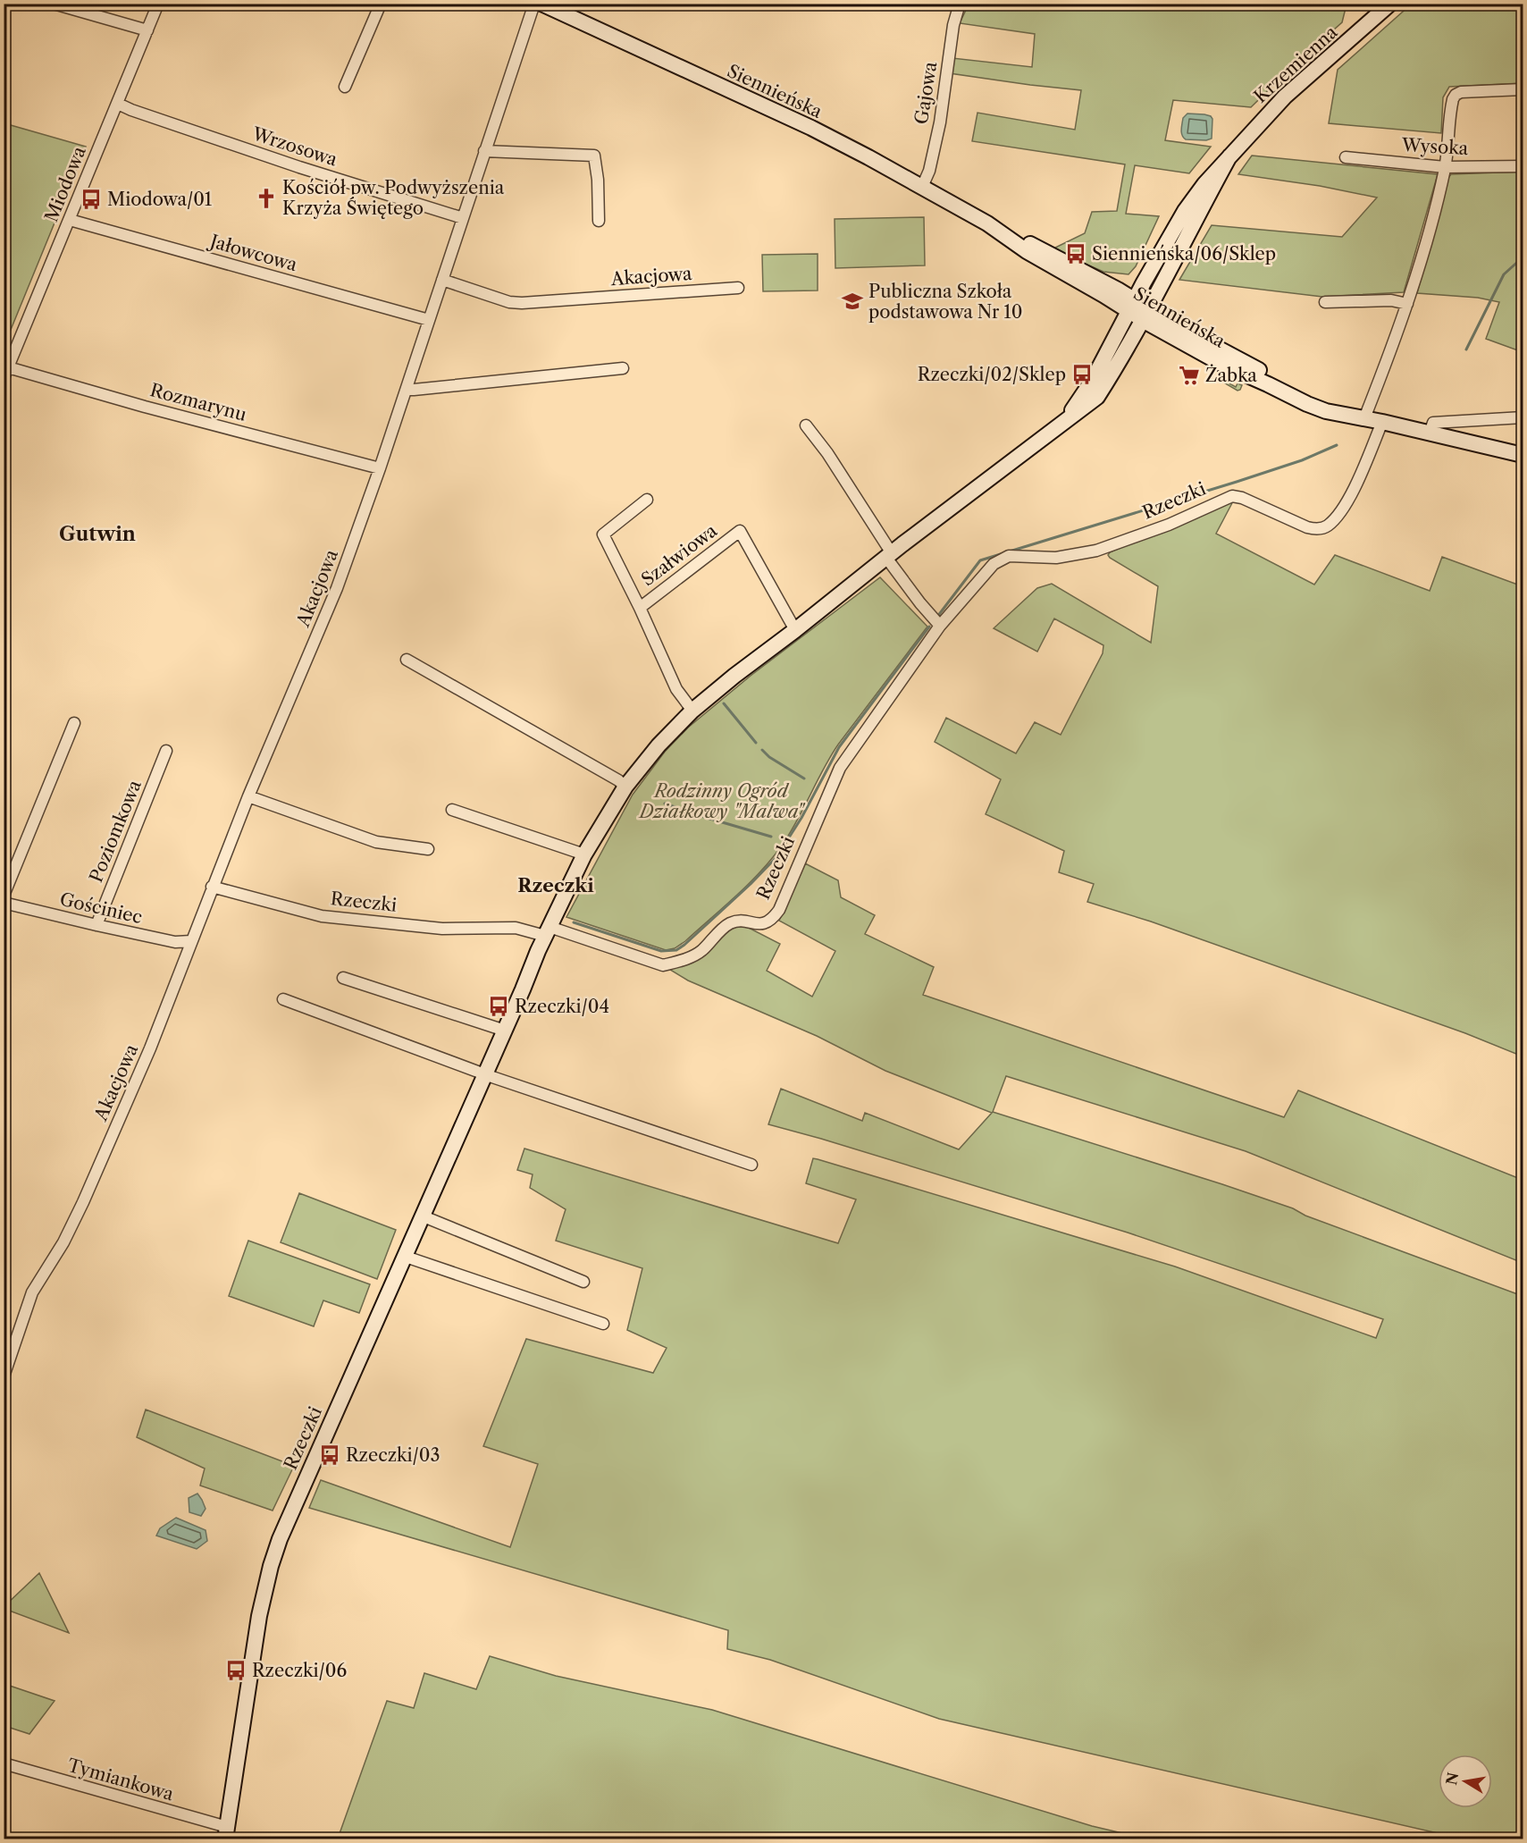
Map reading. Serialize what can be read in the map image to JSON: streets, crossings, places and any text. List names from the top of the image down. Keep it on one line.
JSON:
{"streets":{"main road":["Krzemienna","Siennieńska","Rzeczki"],"street":["Gajowa","Wrzosowa","Wysoka","Miodowa","Jałowcowa","Akacjowa","Rozmarynu","Szałwiowa","Poziomkowa","Gościniec","Tymiankowa"]},"crossings":[["Krzemienna","Siennieńska"],["Krzemienna","Rzeczki"],["Siennieńska","Gajowa"],["Siennieńska","Rzeczki"],["Wrzosowa","Miodowa"],["Wrzosowa","Akacjowa"],["Miodowa","Jałowcowa"],["Miodowa","Rozmarynu"],["Jałowcowa","Akacjowa"],["Akacjowa","Rozmarynu"],["Akacjowa","Rzeczki"],["Akacjowa","Gościniec"],["Rzeczki","Szałwiowa"],["Rzeczki","Tymiankowa"],["Poziomkowa","Gościniec"]],"districts":["Gutwin","Rzeczki"],"parks":["Rodzinny Ogród Działkowy \"Malwa\""],"places":{"church":["Kościół pw. Podwyższenia Krzyża Świętego"],"bus stop":["Miodowa/01","Siennieńska/06/Sklep","Rzeczki/02/Sklep","Rzeczki/04","Rzeczki/03","Rzeczki/06"],"school or university":["Publiczna Szkoła podstawowa Nr 10"],"supermarket":["Żabka"]},"north":"left"}
